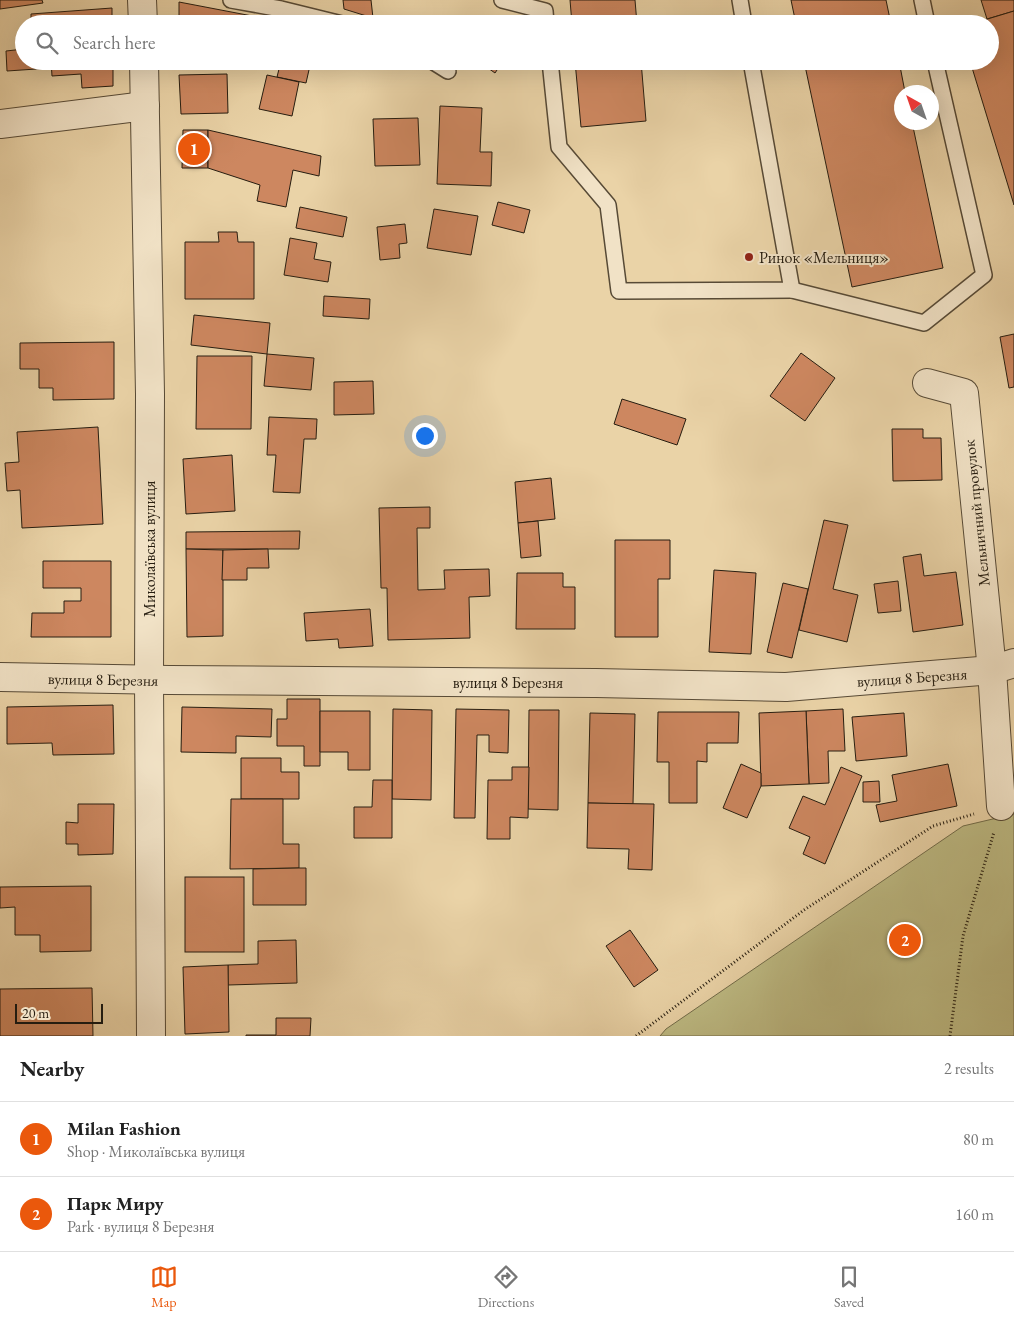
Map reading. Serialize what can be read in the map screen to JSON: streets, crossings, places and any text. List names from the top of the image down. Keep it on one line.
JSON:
{"streets":{"street":["Мельничний провулок","Миколаївська вулиця","вулиця 8 Березня"]},"crossings":[["Мельничний провулок","вулиця 8 Березня"],["Миколаївська вулиця","вулиця 8 Березня"]],"places":["Ринок «Мельниця»"],"scale_bar":"20 m","north":"top left","page":{"search":"Search here","pins":["1","2"],"scale":"20 m","heading":["Nearby","2 results"],"list":[{"mark":"1","name":"Milan Fashion","note":"Shop · Миколаївська вулиця","value":"80 m"},{"mark":"2","name":"Парк Миру","note":"Park · вулиця 8 Березня","value":"160 m"}],"nav":["Map","Directions","Saved"]}}
